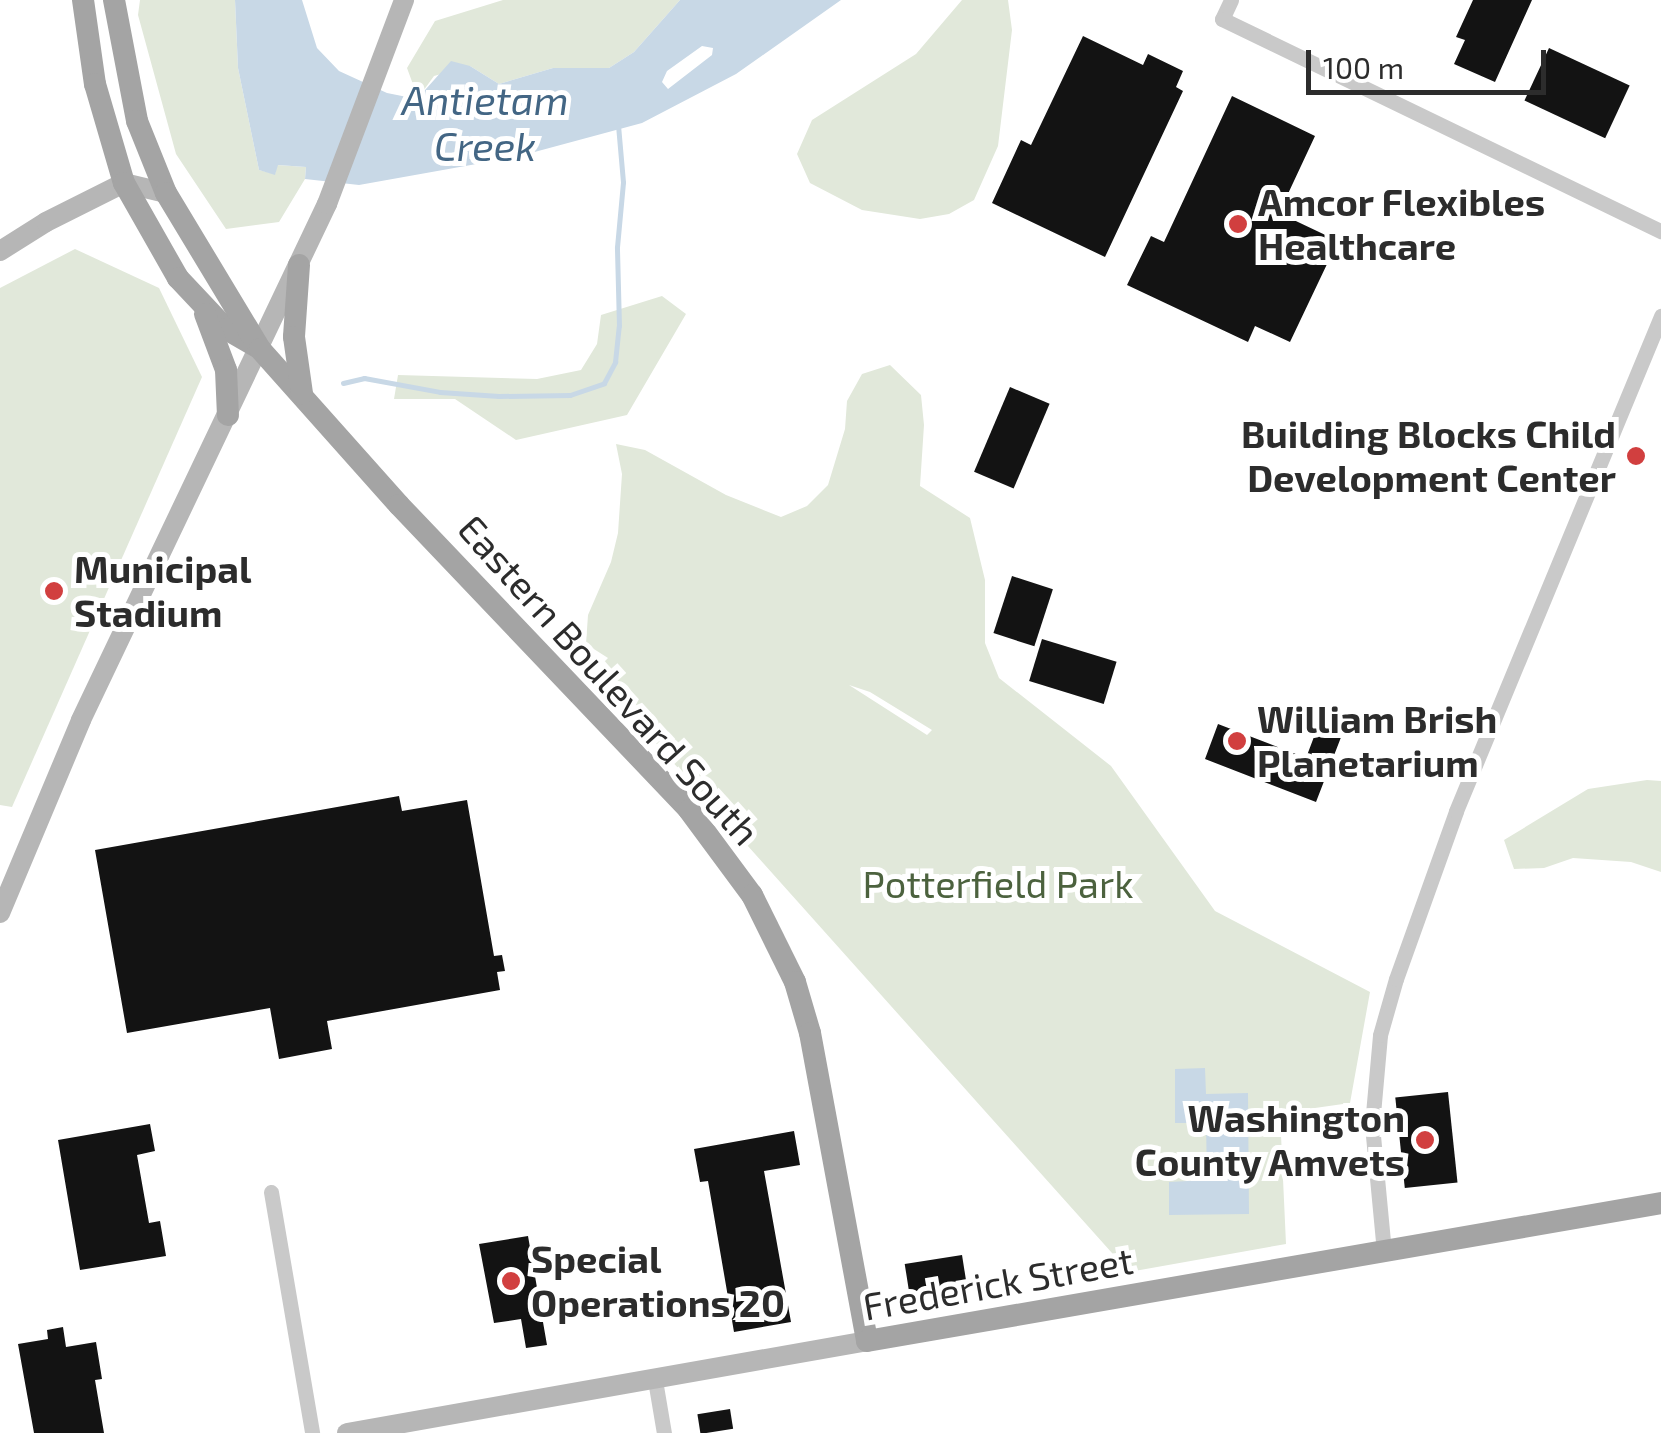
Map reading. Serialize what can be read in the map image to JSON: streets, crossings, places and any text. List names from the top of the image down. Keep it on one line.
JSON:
{"streets":{"main road":["Eastern Boulevard South","Frederick Street"]},"crossings":[["Eastern Boulevard South","Frederick Street"]],"water":["Antietam Creek"],"parks":["Potterfield Park"],"places":["Amcor Flexibles Healthcare","Building Blocks Child Development Center","Municipal Stadium","William Brish Planetarium","Washington County Amvets","Special Operations 20"],"scale_bar":"100 m"}
